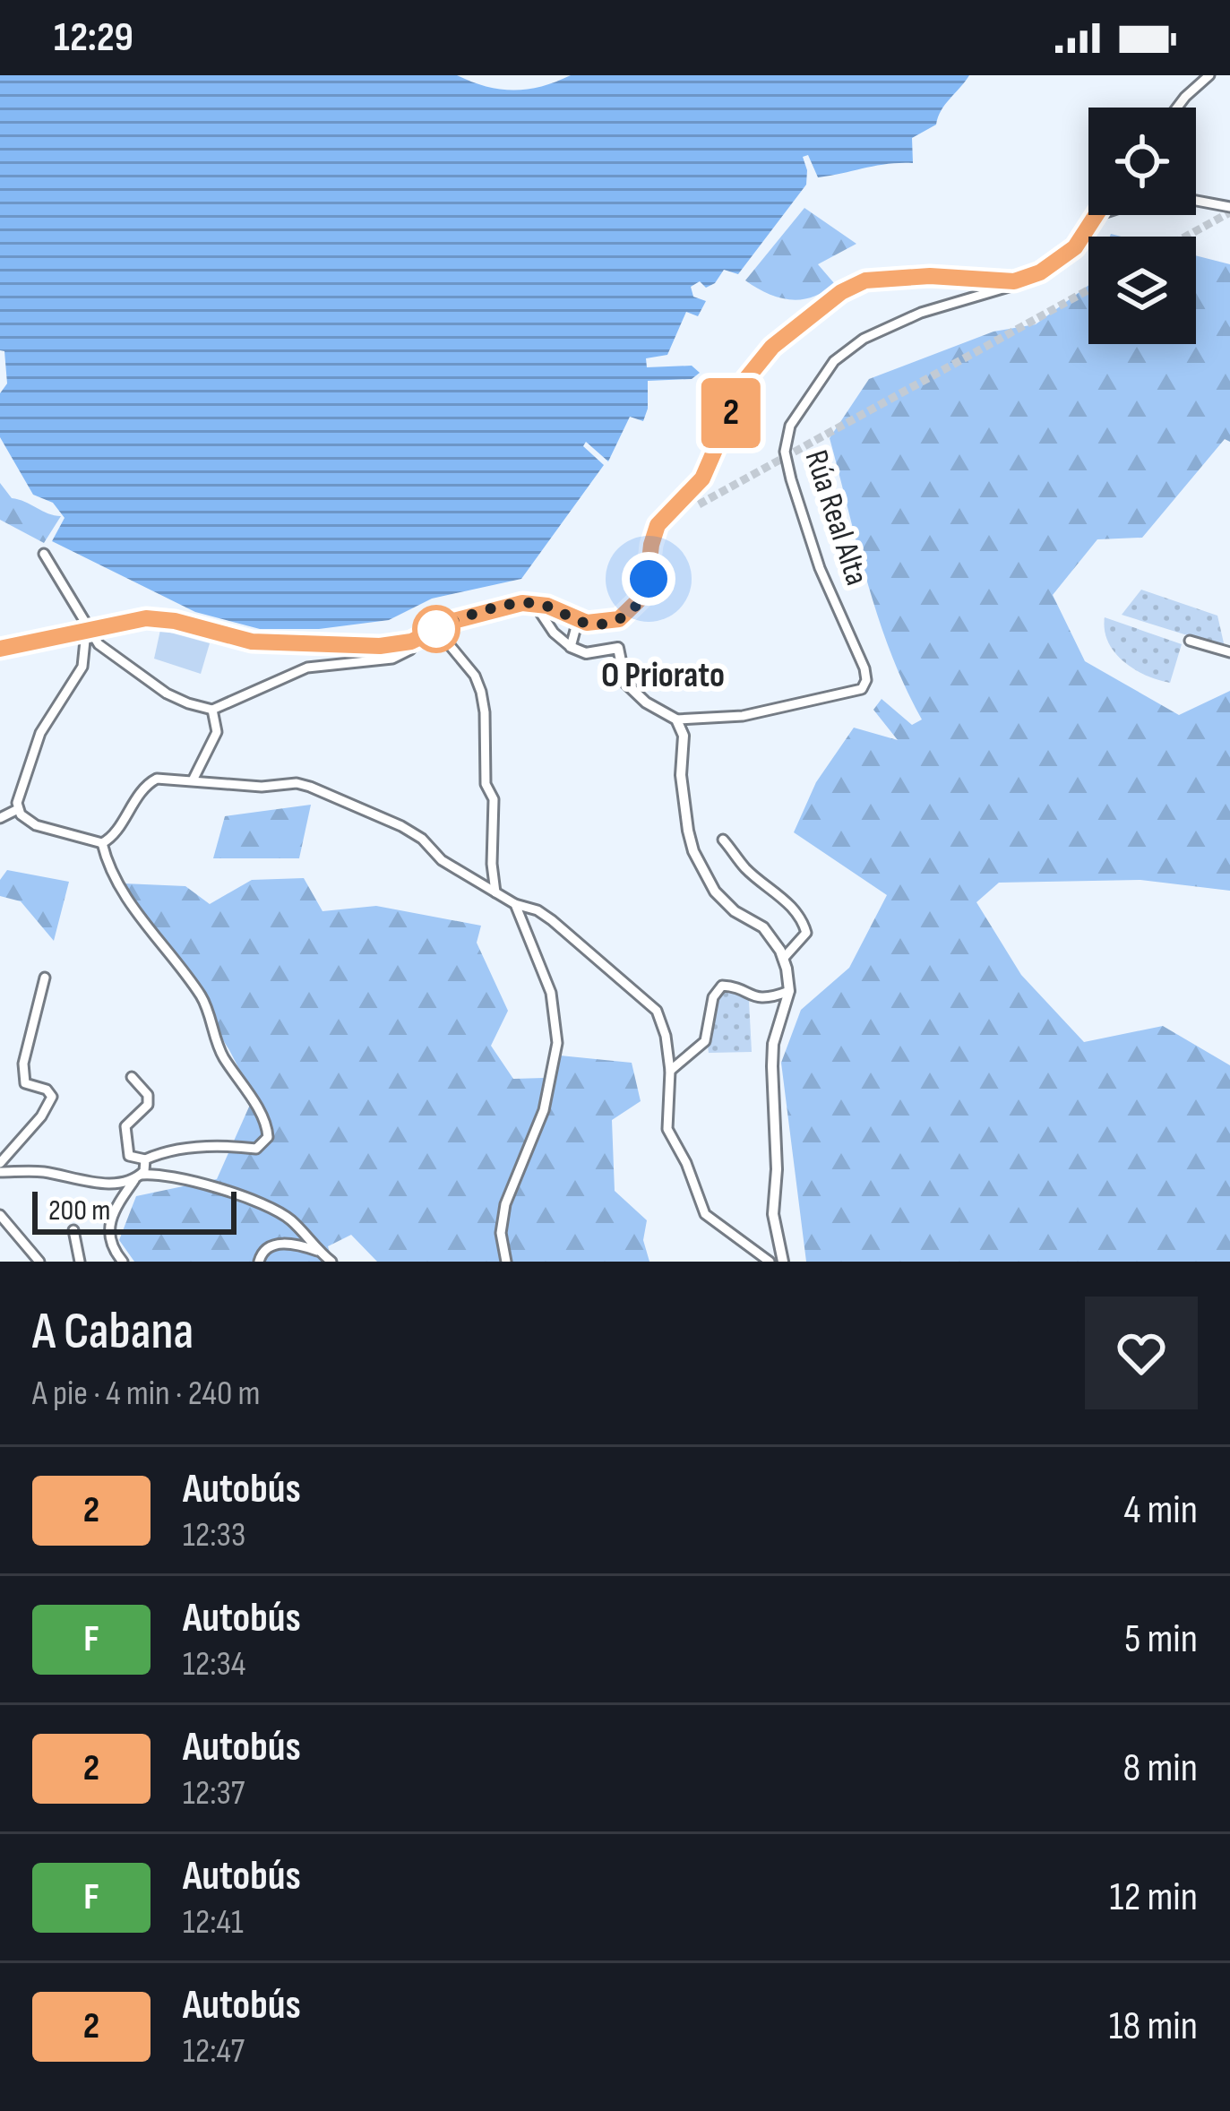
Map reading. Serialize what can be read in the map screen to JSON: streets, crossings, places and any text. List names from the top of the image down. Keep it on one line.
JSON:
{"streets":{"street":["Rúa Real Alta"]},"districts":["O Priorato"],"lines":["bus line 2"],"scale_bar":"200 m","page":{"status":"12:29","on_map":"2","scale":"200 m","heading":["A Cabana","A pie · 4 min · 240 m"],"list":[{"mark":"2","name":"Autobús","note":"12:33","value":"4 min"},{"mark":"F","name":"Autobús","note":"12:34","value":"5 min"},{"mark":"2","name":"Autobús","note":"12:37","value":"8 min"},{"mark":"F","name":"Autobús","note":"12:41","value":"12 min"},{"mark":"2","name":"Autobús","note":"12:47","value":"18 min"}]}}
